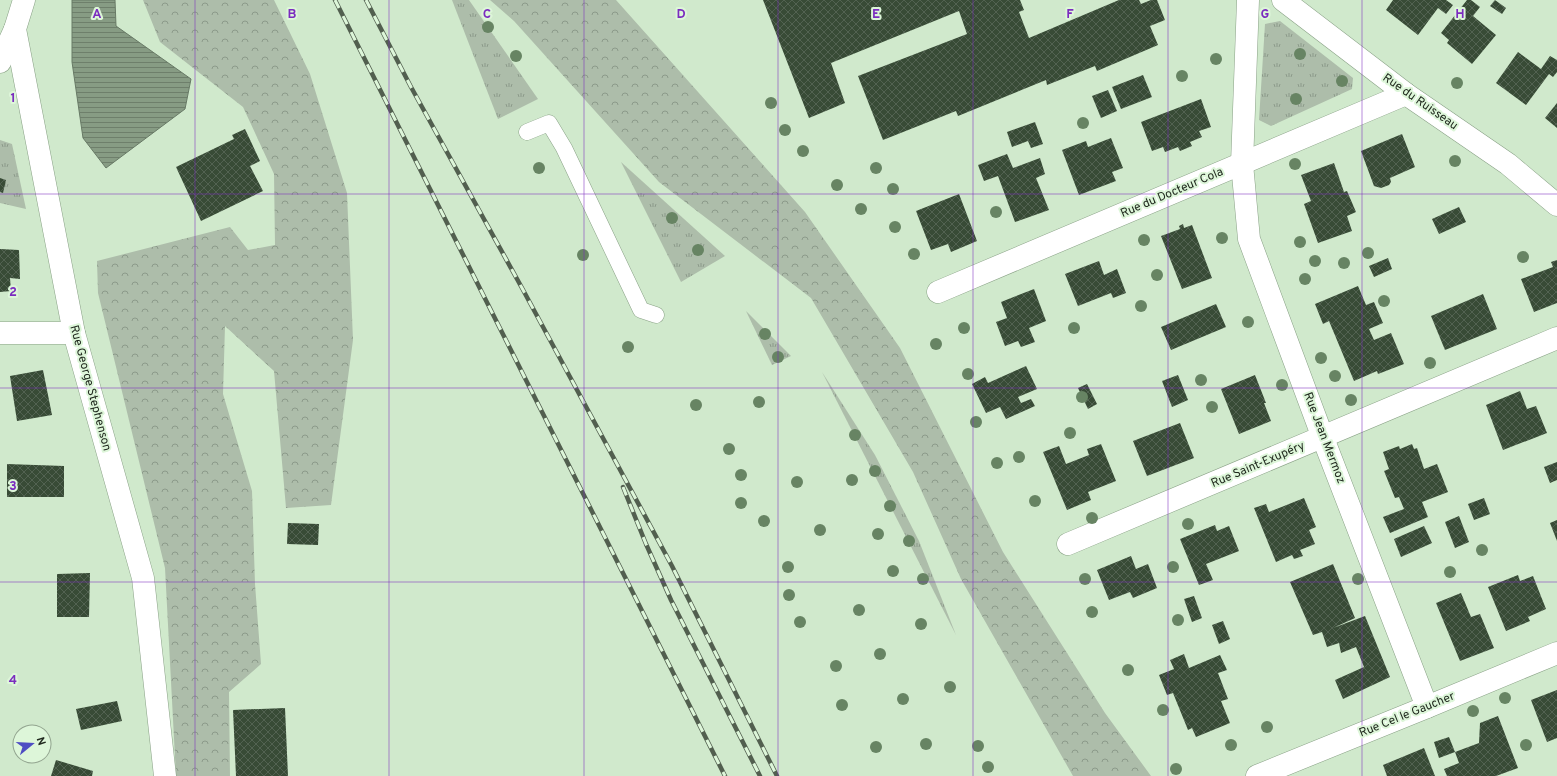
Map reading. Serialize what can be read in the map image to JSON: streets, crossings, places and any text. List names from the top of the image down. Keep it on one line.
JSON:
{"streets":{"street":["Rue du Ruisseau","Rue du Docteur Cola","Rue George Stephenson","Rue Jean Mermoz","Rue Saint-Exupéry","Rue Cel le Gaucher"]},"crossings":[["Rue du Ruisseau","Rue du Docteur Cola"],["Rue du Docteur Cola","Rue Jean Mermoz"],["Rue Jean Mermoz","Rue Saint-Exupéry"],["Rue Jean Mermoz","Rue Cel le Gaucher"]],"north":"right","grid":{"columns":["A","B","C","D","E","F","G","H"],"rows":["1","2","3","4"]}}
